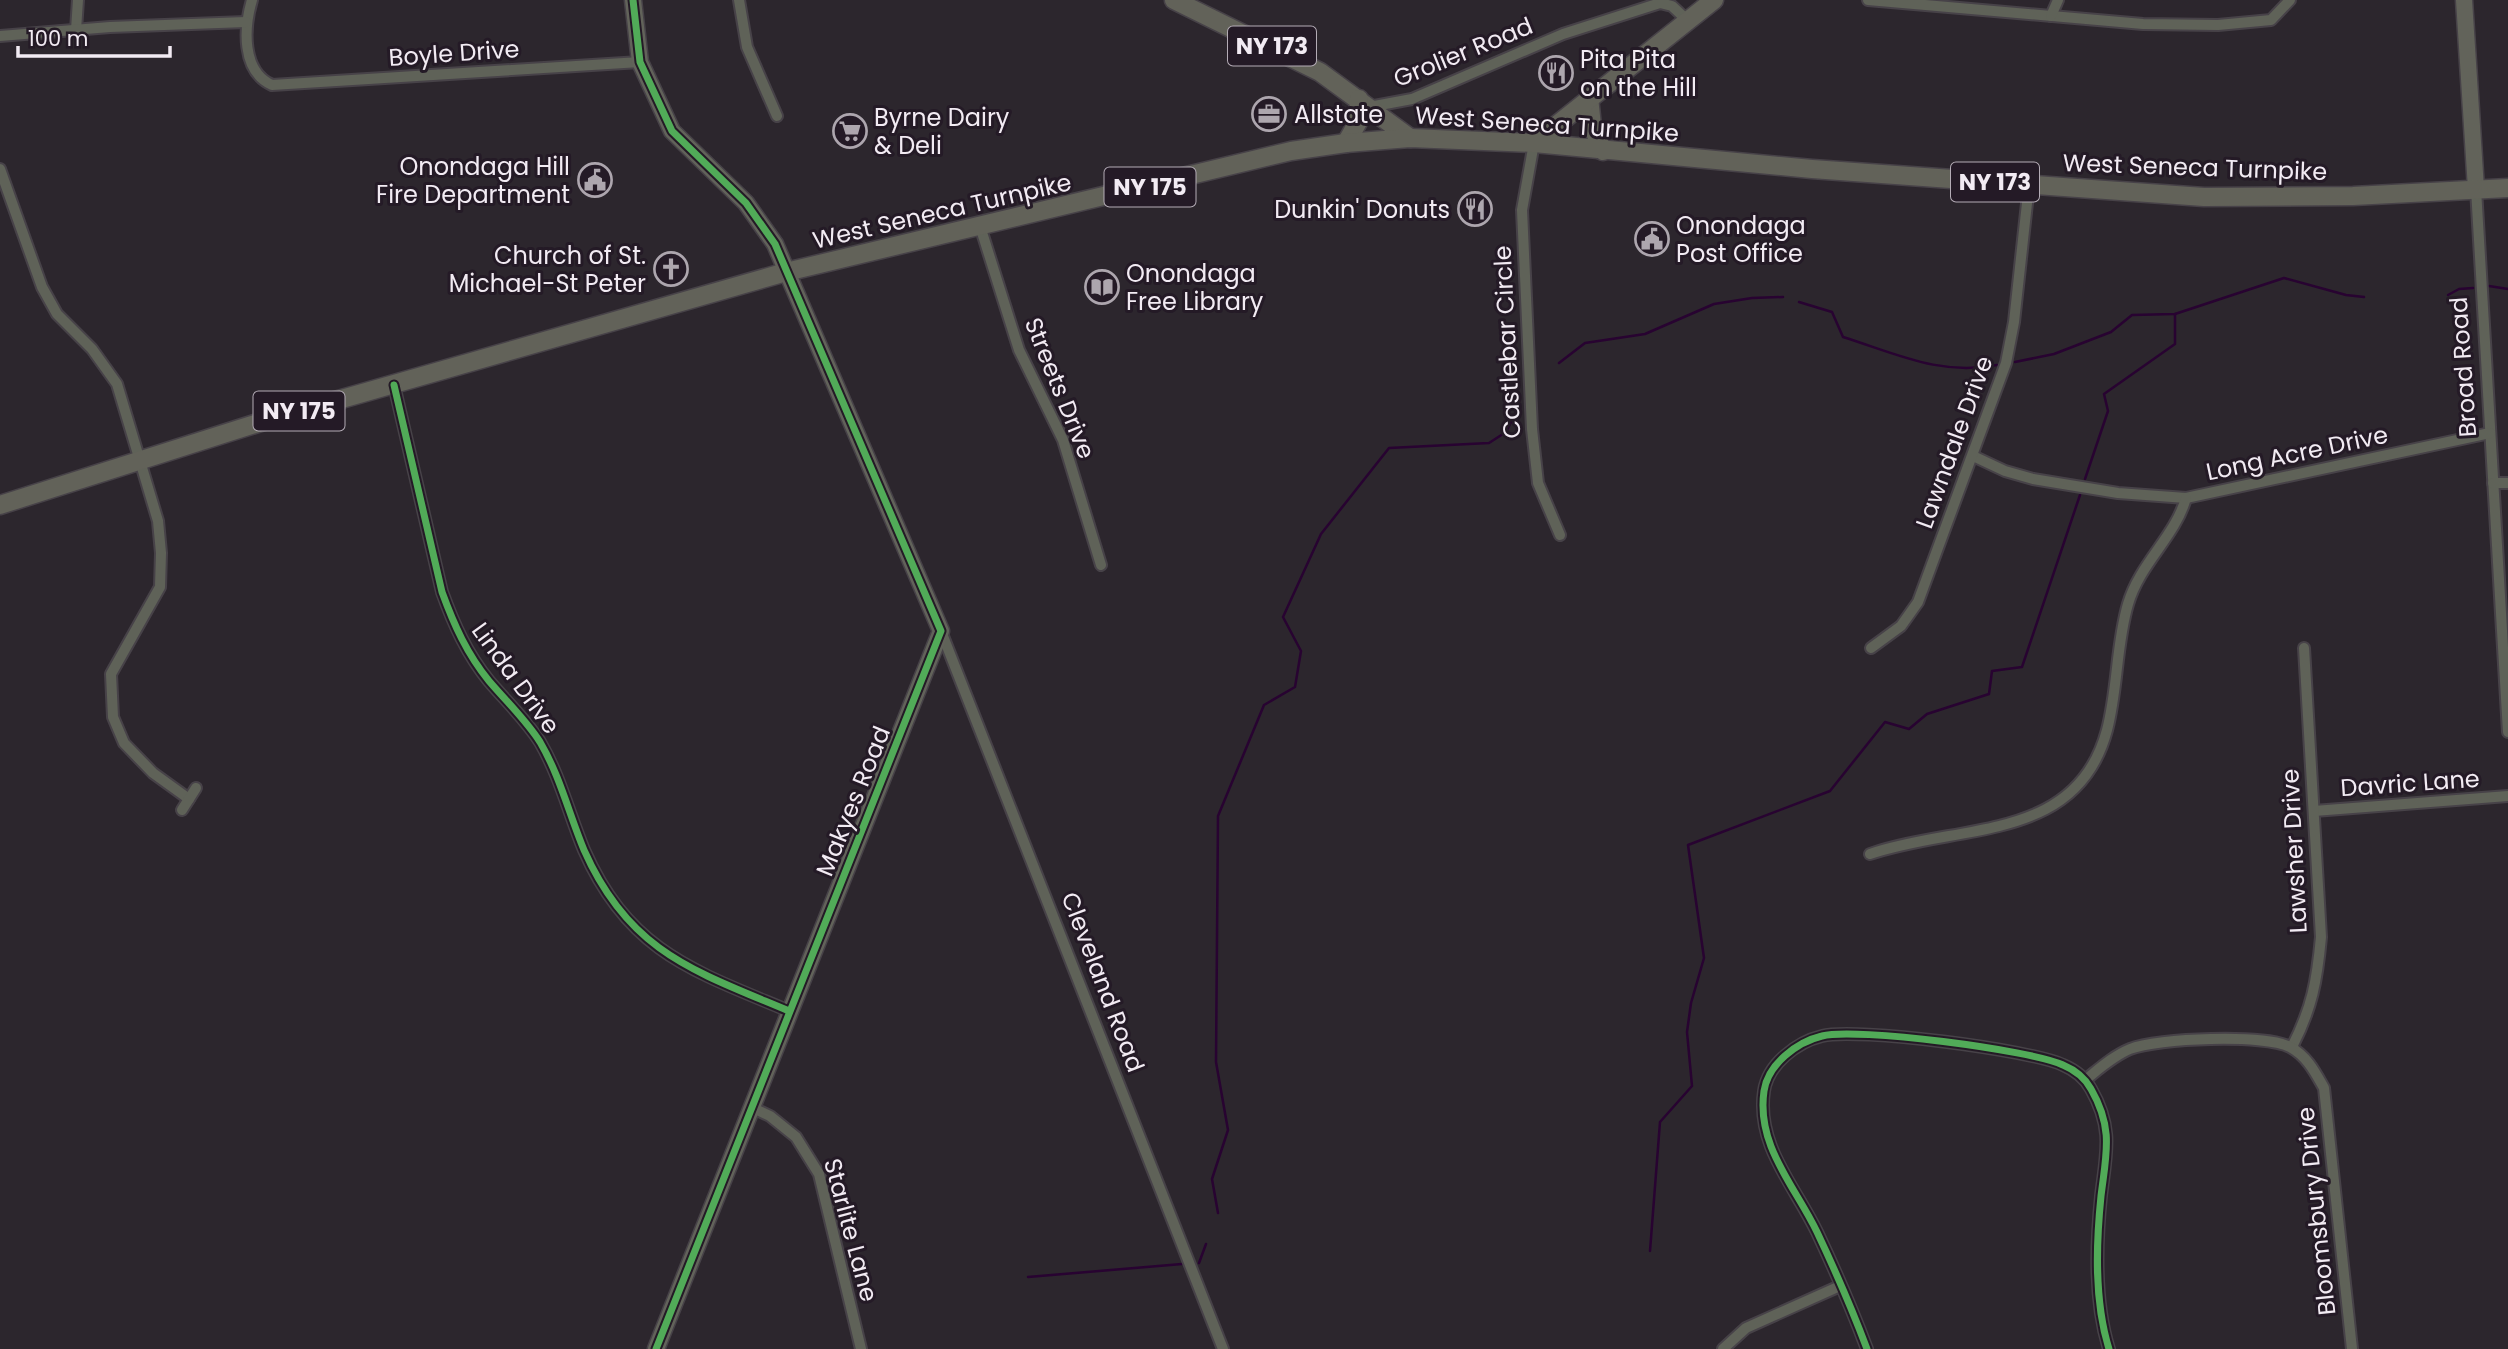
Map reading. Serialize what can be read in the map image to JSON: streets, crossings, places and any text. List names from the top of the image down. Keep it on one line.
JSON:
{"streets":{"main road":["NY 173","West Seneca Turnpike","NY 175"],"street":["Grolier Road","Boyle Drive","Castlebar Circle","Broad Road","Streets Drive","Lawndale Drive","Long Acre Drive","Linda Drive","Davric Lane","Makyes Road","Lawsher Drive","Cleveland Road","Bloomsbury Drive","Starlite Lane"]},"crossings":[["NY 173","Grolier Road"],["NY 173","West Seneca Turnpike"],["West Seneca Turnpike","Castlebar Circle"],["West Seneca Turnpike","Broad Road"],["West Seneca Turnpike","Streets Drive"],["West Seneca Turnpike","Lawndale Drive"],["West Seneca Turnpike","Linda Drive"],["Broad Road","Long Acre Drive"],["Linda Drive","Makyes Road"],["Davric Lane","Lawsher Drive"],["Makyes Road","Cleveland Road"],["Makyes Road","Starlite Lane"],["Lawsher Drive","Bloomsbury Drive"]],"places":{"restaurant":["Pita Pita on the Hill","Dunkin' Donuts"],"office":["Allstate"],"supermarket":["Byrne Dairy & Deli"],"public building":["Onondaga Hill Fire Department","Onondaga Post Office"],"church":["Church of St. Michael-St Peter"],"library":["Onondaga Free Library"]},"scale_bar":"100 m"}
